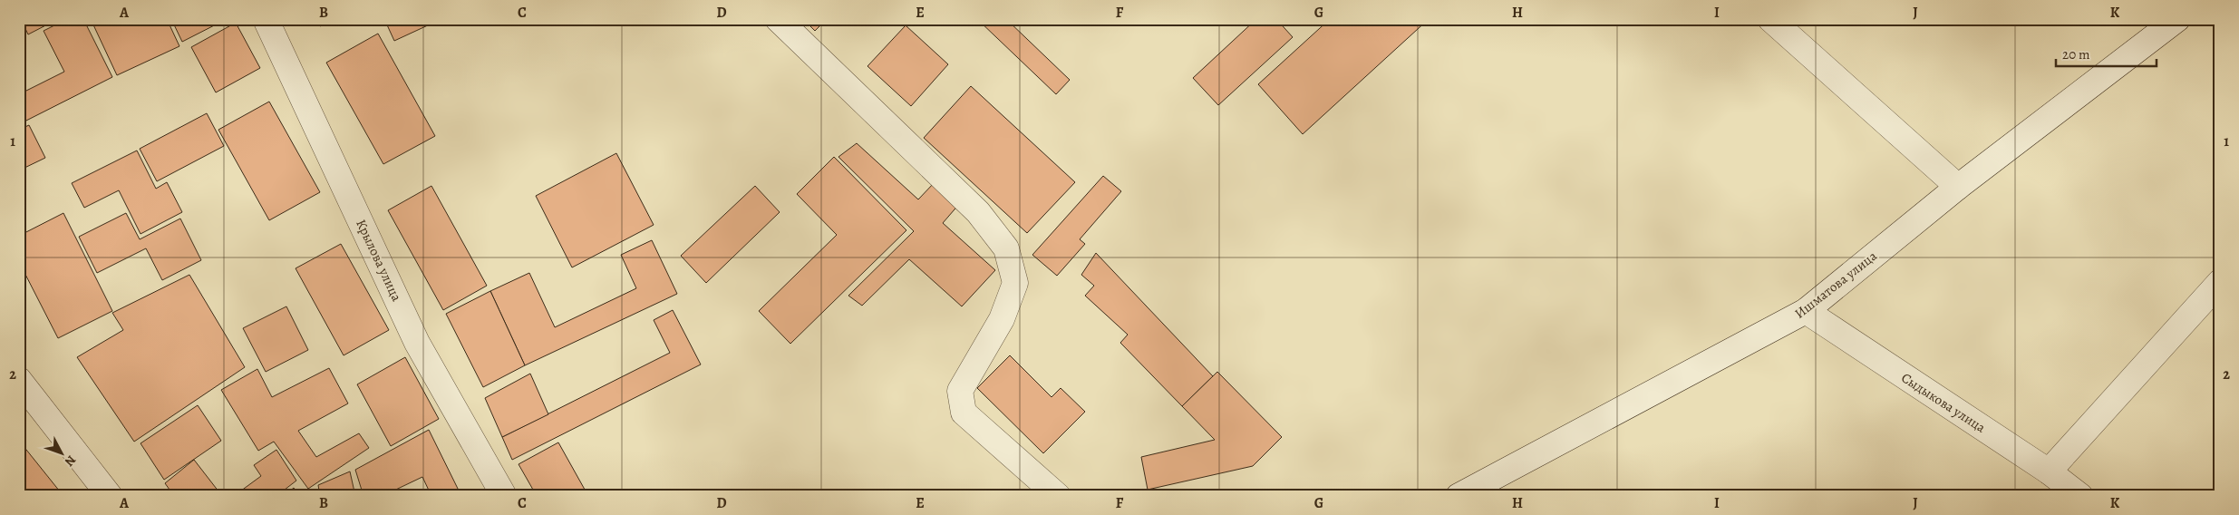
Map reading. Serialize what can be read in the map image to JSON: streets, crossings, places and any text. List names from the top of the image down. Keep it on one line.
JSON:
{"streets":{"street":["Крылова улица","Ишматова улица","Сыдыкова улица"]},"crossings":[["Ишматова улица","Сыдыкова улица"]],"scale_bar":"20 m","north":"bottom right","grid":{"columns":["A","B","C","D","E","F","G","H","I","J","K"],"rows":["1","2"]}}
